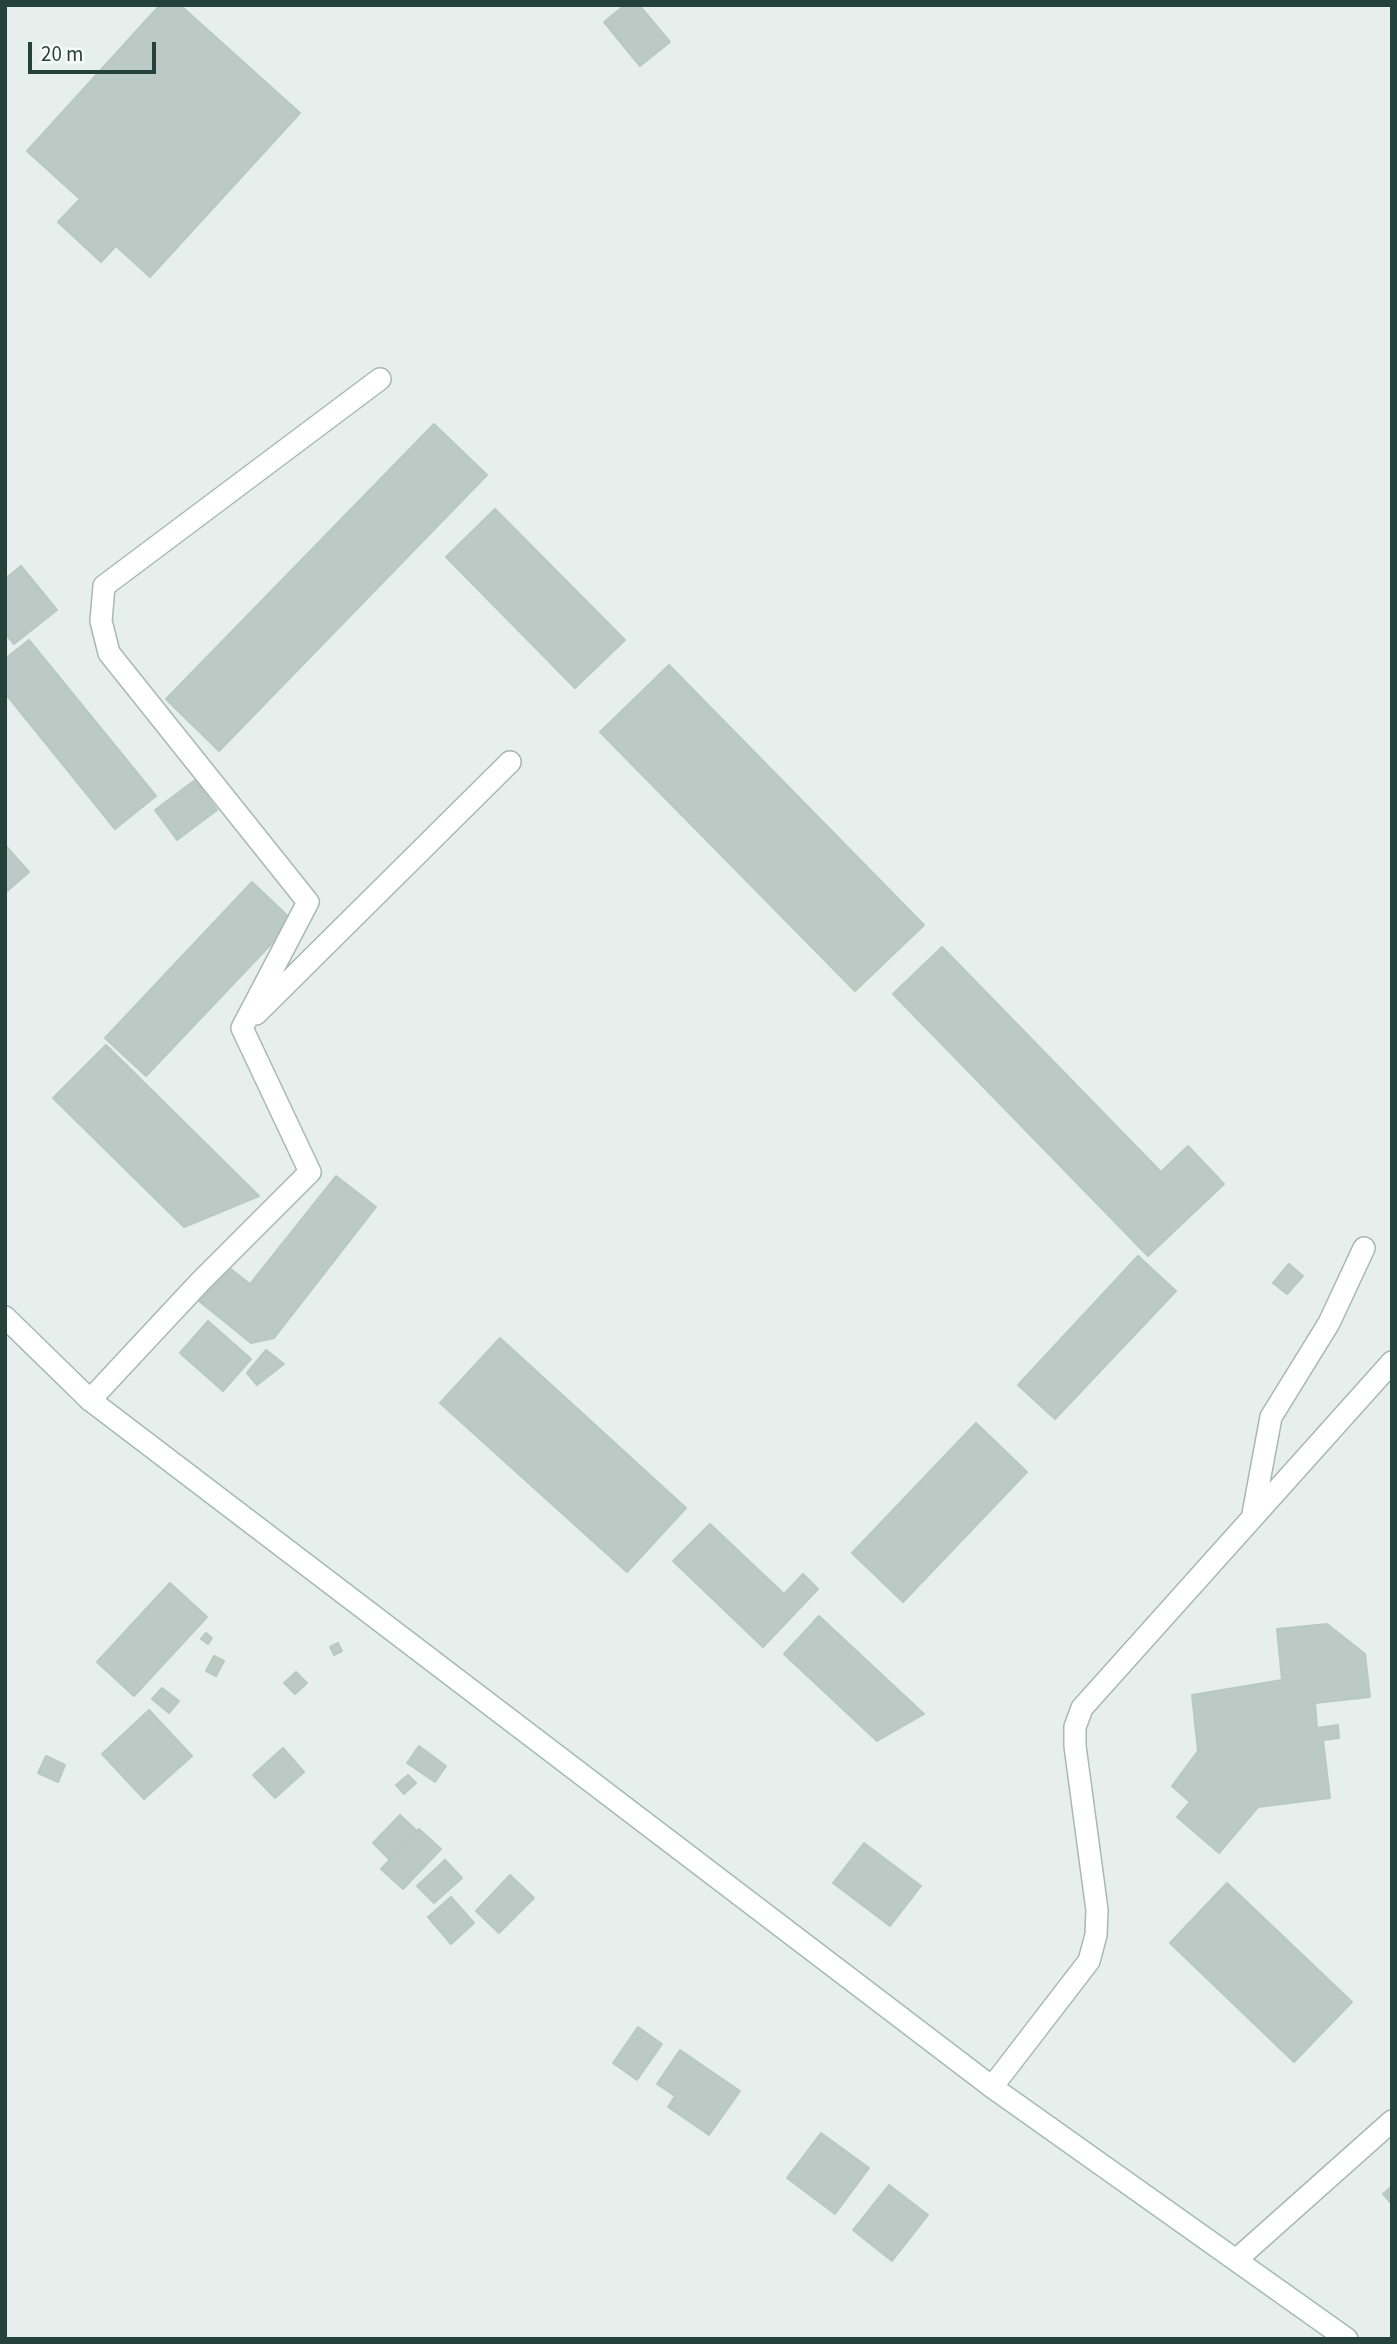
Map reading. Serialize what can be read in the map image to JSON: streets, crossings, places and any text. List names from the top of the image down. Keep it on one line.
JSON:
{"scale_bar":"20 m"}
